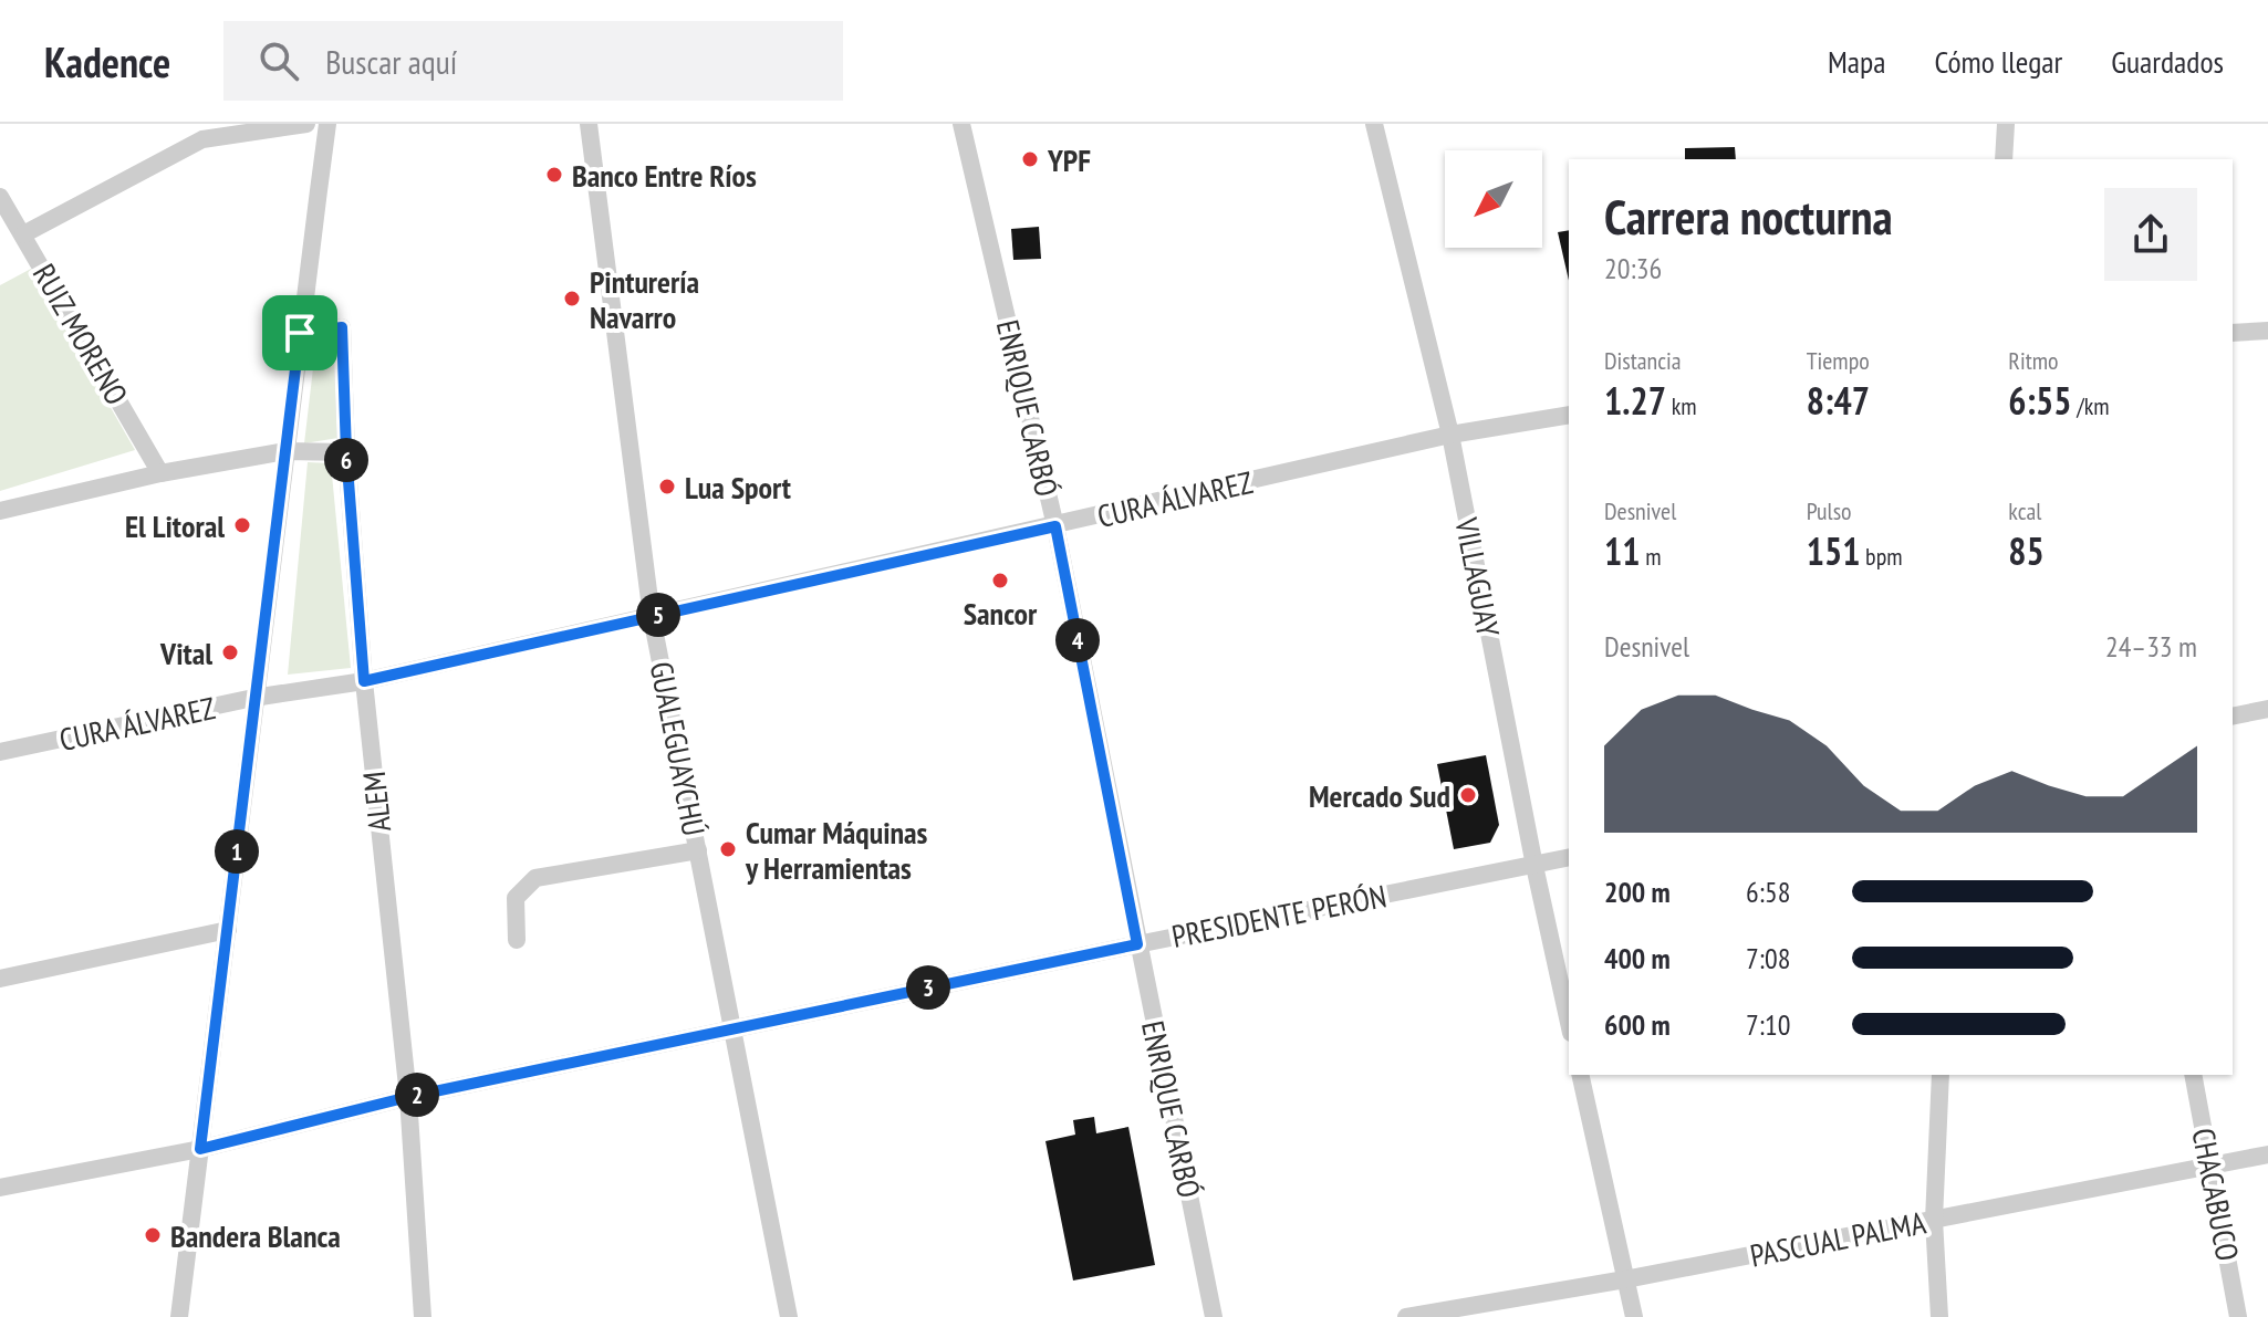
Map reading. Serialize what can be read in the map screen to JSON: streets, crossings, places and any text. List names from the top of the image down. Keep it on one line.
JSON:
{"streets":{"street":["RUIZ MORENO","ENRIQUE CARBÓ","CURA ÁLVAREZ","VILLAGUAY","GUALEGUAYCHÚ","ALEM","PRESIDENTE PERÓN","CHACABUCO","PASCUAL PALMA"]},"crossings":[["ENRIQUE CARBÓ","CURA ÁLVAREZ"],["ENRIQUE CARBÓ","PRESIDENTE PERÓN"],["CURA ÁLVAREZ","VILLAGUAY"],["CURA ÁLVAREZ","GUALEGUAYCHÚ"],["CURA ÁLVAREZ","ALEM"],["VILLAGUAY","PRESIDENTE PERÓN"],["GUALEGUAYCHÚ","PRESIDENTE PERÓN"],["ALEM","PRESIDENTE PERÓN"],["CHACABUCO","PASCUAL PALMA"]],"places":["YPF","Banco Entre Ríos","Pinturería Navarro","Lua Sport","El Litoral","Sancor","Vital","Mercado Sud","Cumar Máquinas y Herramientas","Bandera Blanca"],"north":"bottom left","page":{"header":"Kadence","search":"Buscar aquí","nav":["Mapa","Cómo llegar","Guardados"],"heading":["Carrera nocturna","20:36"],"stats":[["Distancia","1.27 km"],["Tiempo","8:47"],["Ritmo","6:55 /km"],["Desnivel","11 m"],["Pulso","151 bpm"],["kcal","85"]],"pins":["6","5","4","1","3","2"],"chart":["Desnivel","24–33 m"],"list":[{"name":"200 m","note":"6:58"},{"name":"400 m","note":"7:08"},{"name":"600 m","note":"7:10"}]}}
